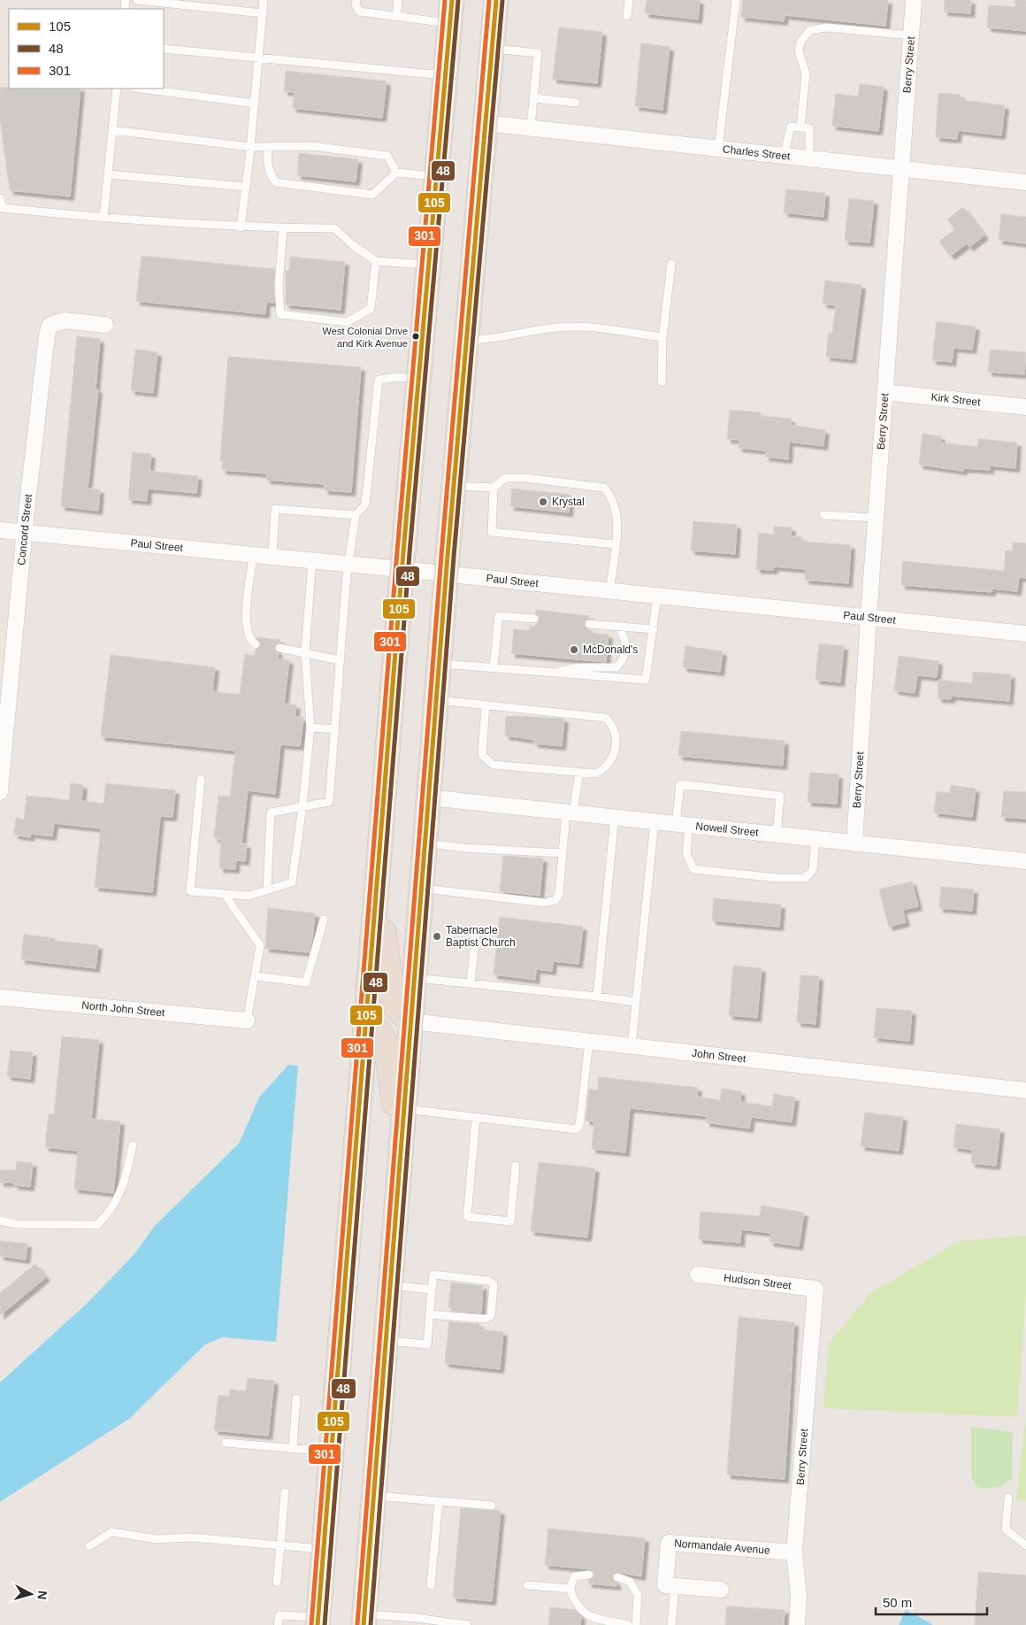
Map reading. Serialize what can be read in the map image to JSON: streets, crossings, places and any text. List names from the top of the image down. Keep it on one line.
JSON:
{"streets":{"street":["Berry Street","Charles Street","Kirk Street","Concord Street","Paul Street","Nowell Street","North John Street","John Street","Hudson Street","Normandale Avenue"]},"crossings":[["Berry Street","Charles Street"],["Berry Street","Kirk Street"],["Berry Street","Paul Street"],["Berry Street","Nowell Street"],["Berry Street","Hudson Street"],["Berry Street","Normandale Avenue"],["Concord Street","Paul Street"]],"places":["West Colonial Drive and Kirk Avenue","Krystal","McDonald's","Tabernacle Baptist Church"],"lines":["transit line 105","transit line 301","transit line 48"],"legend":["105","48","301"],"scale_bar":"50 m","north":"right"}
